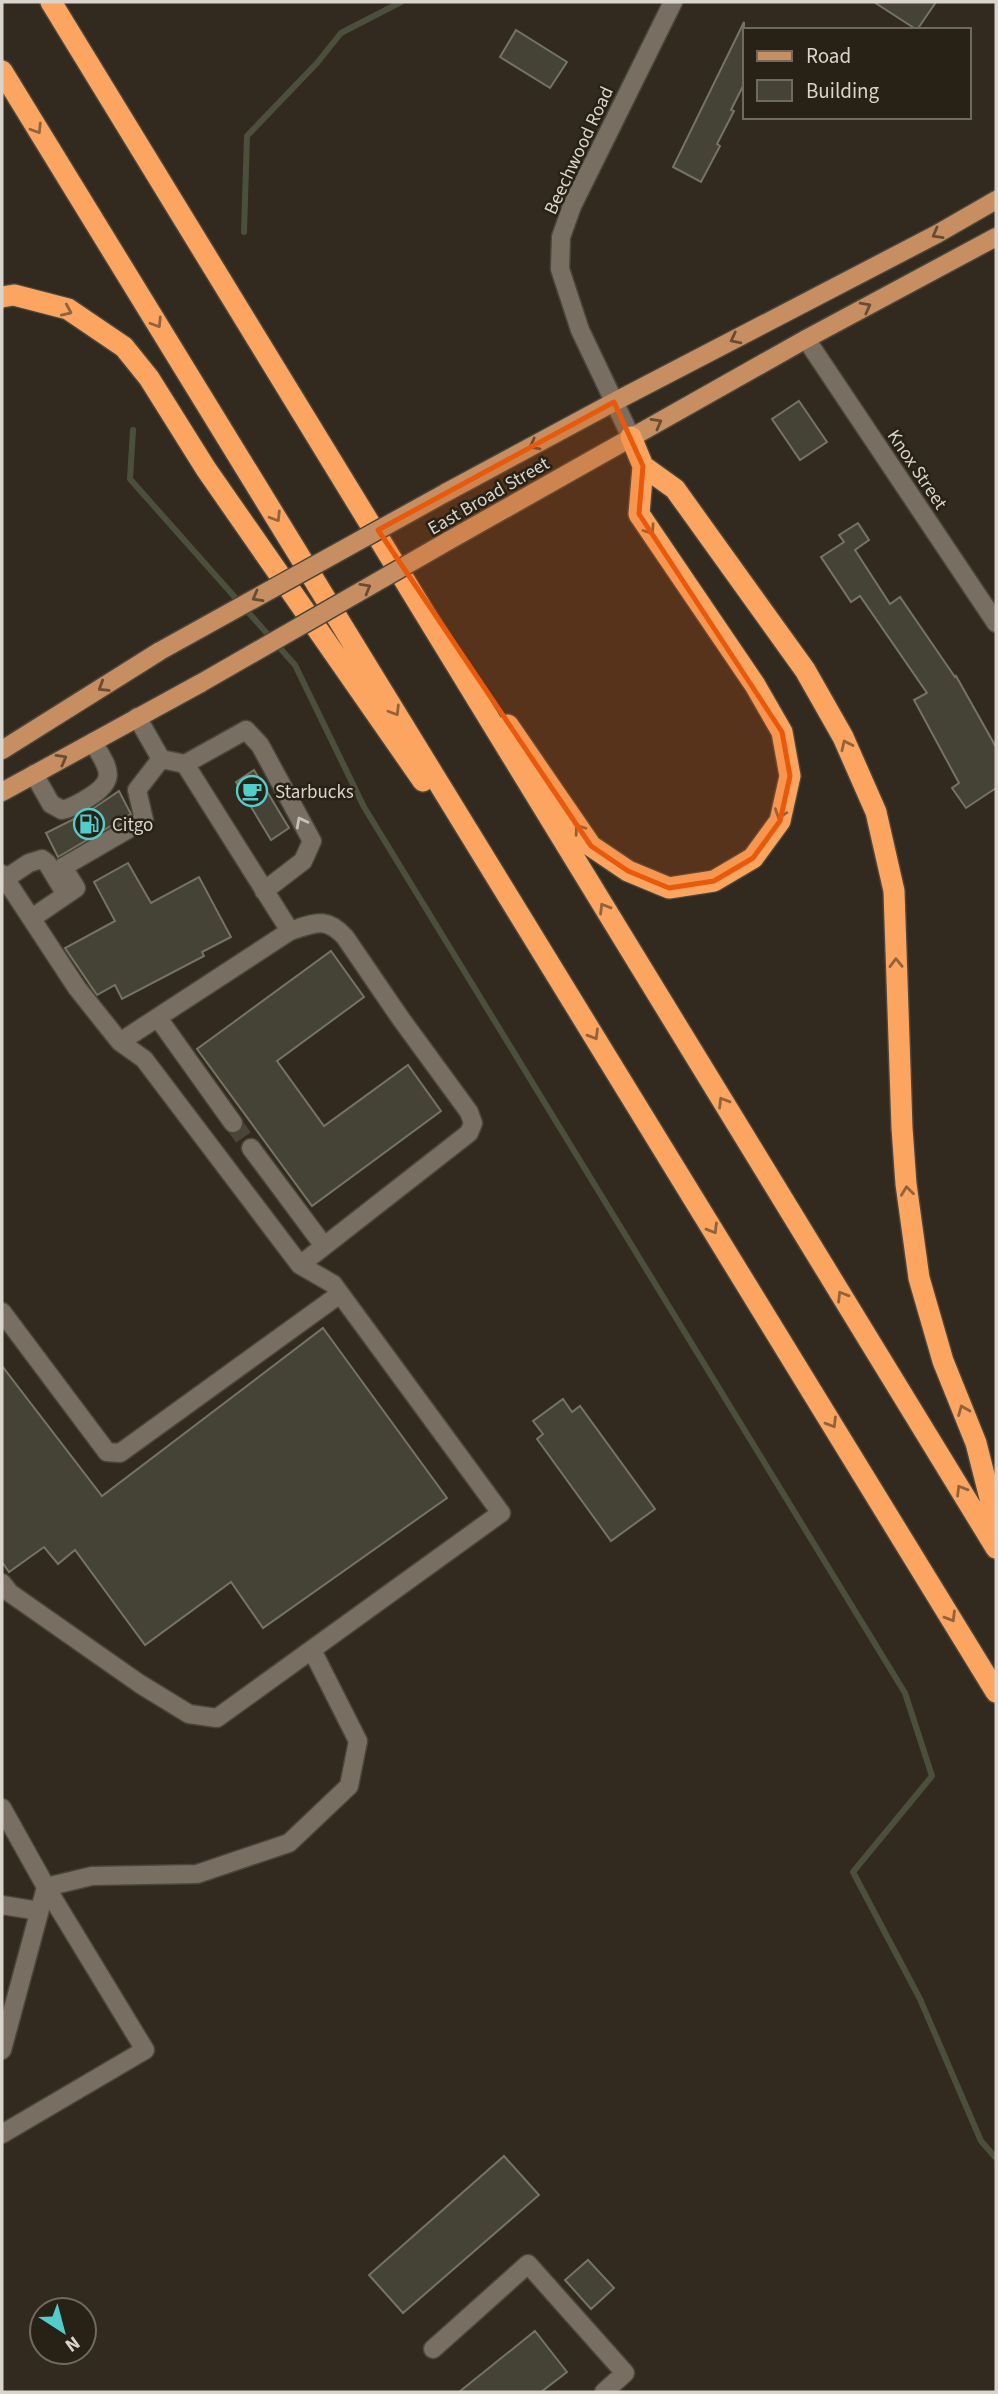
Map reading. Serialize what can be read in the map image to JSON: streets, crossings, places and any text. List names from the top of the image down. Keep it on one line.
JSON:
{"streets":{"main road":["East Broad Street"],"street":["Beechwood Road","Knox Street"]},"crossings":[["Beechwood Road","East Broad Street"],["Knox Street","East Broad Street"]],"places":{"cafe":["Starbucks"],"fuel station":["Citgo"]},"legend":["Road","Building"],"north":"bottom right"}
